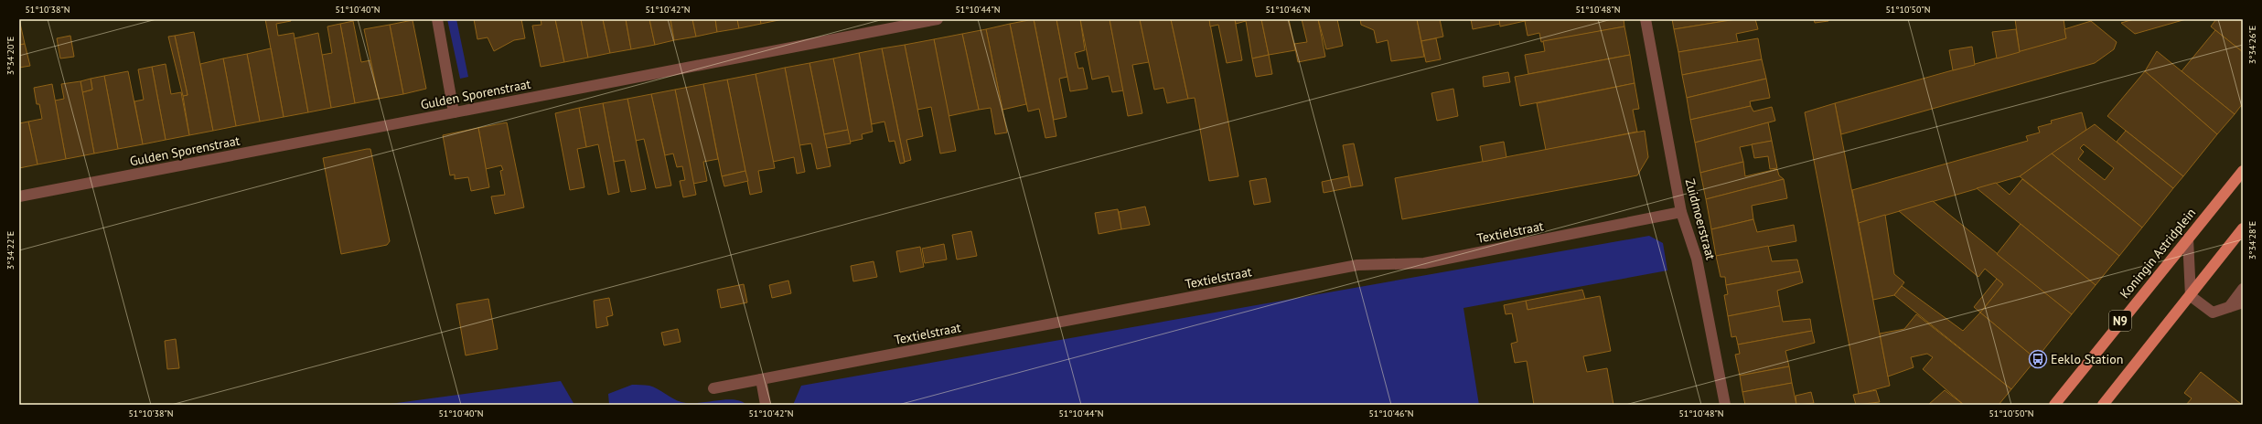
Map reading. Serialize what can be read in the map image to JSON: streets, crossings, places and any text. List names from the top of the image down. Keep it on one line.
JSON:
{"streets":{"main road":["Koningin Astridplein","N9"],"street":["Gulden Sporenstraat","Zuidmoerstraat","Textielstraat"]},"crossings":[["Zuidmoerstraat","Textielstraat"]],"places":{"bus stop":["Eeklo Station"]},"coordinates":["51°10'38\"N","51°10'40\"N","51°10'42\"N","51°10'44\"N","51°10'46\"N","51°10'48\"N","51°10'50\"N","3°34'26\"E","3°34'20\"E","3°34'28\"E","3°34'22\"E"]}
